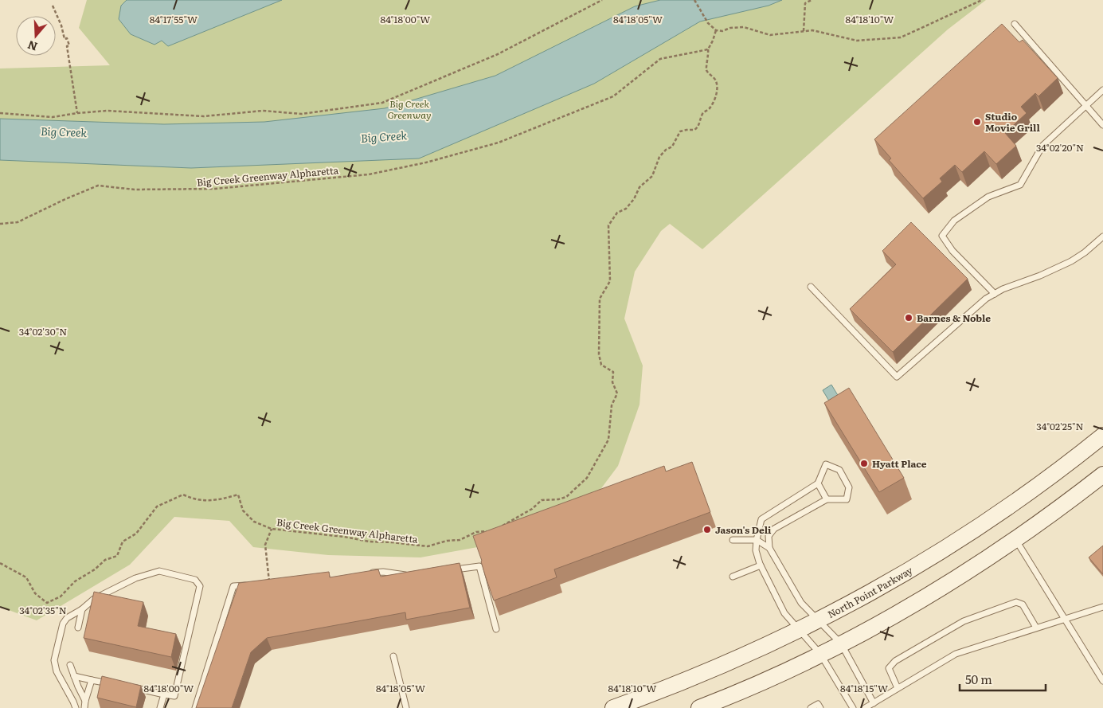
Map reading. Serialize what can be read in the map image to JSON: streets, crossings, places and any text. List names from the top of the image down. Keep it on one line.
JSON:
{"streets":{"street":["North Point Parkway"],"path":["Big Creek Greenway Alpharetta"]},"water":["Big Creek"],"parks":["Big Creek Greenway"],"places":["Studio Movie Grill","Barnes & Noble","Hyatt Place","Jason's Deli"],"scale_bar":"50 m","north":"bottom","coordinates":["84°17'55\"W","84°18'00\"W","84°18'05\"W","84°18'10\"W","34°02'20\"N","34°02'30\"N","34°02'25\"N","34°02'35\"N","84°18'15\"W"]}
